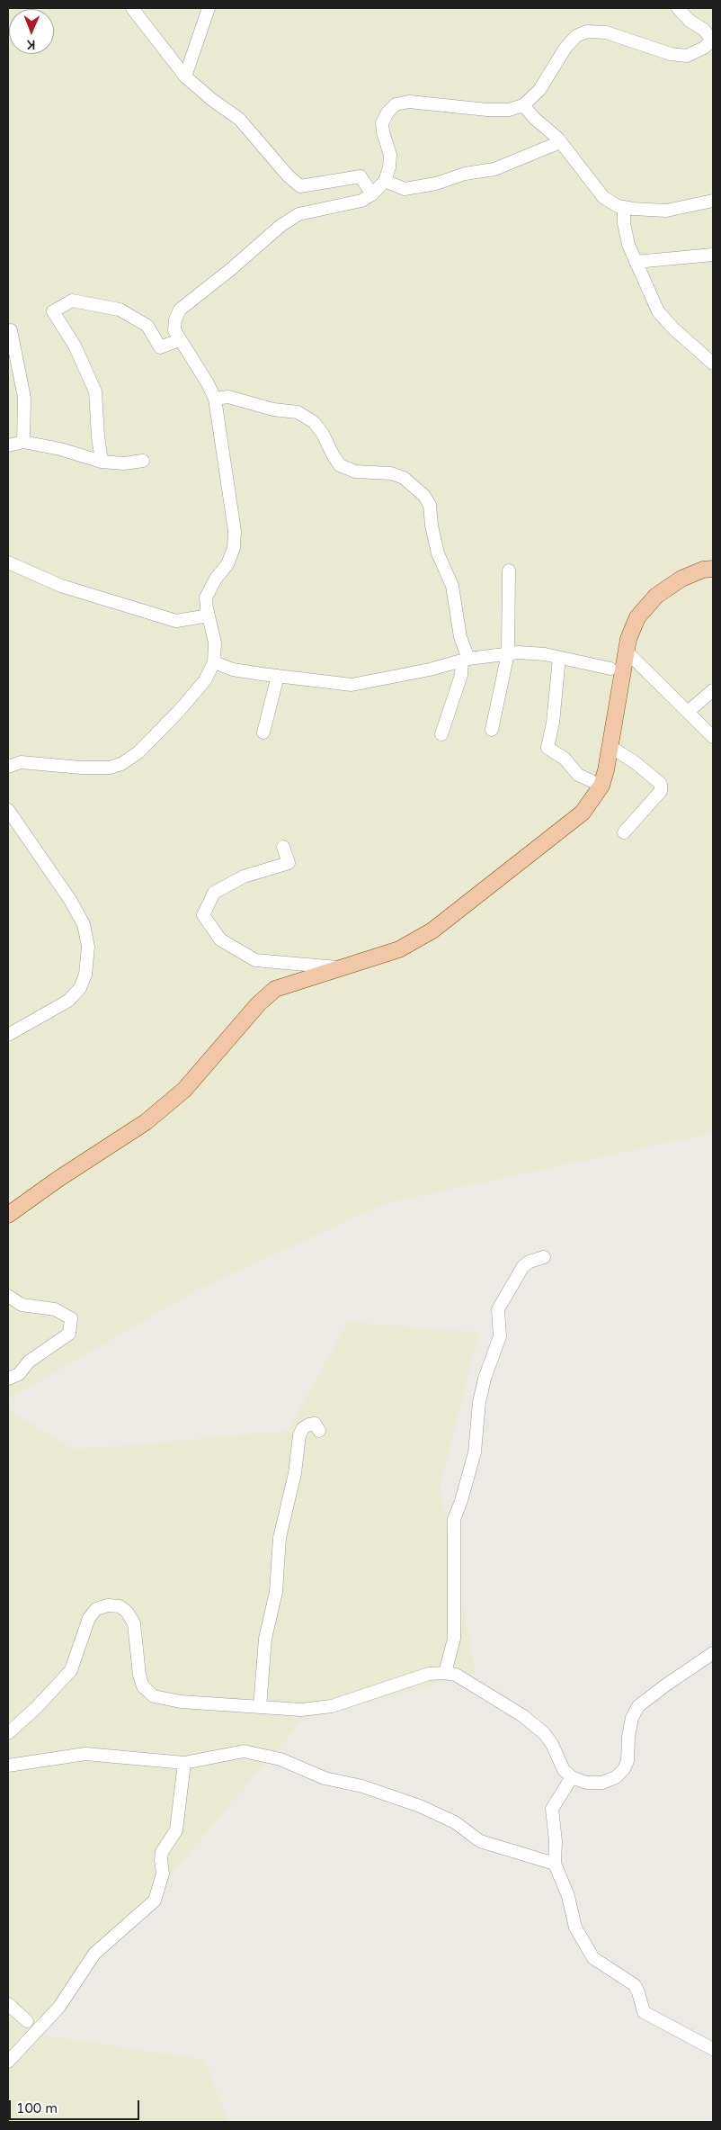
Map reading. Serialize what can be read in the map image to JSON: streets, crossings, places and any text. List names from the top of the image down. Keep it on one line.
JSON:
{"scale_bar":"100 m","north":"bottom"}
